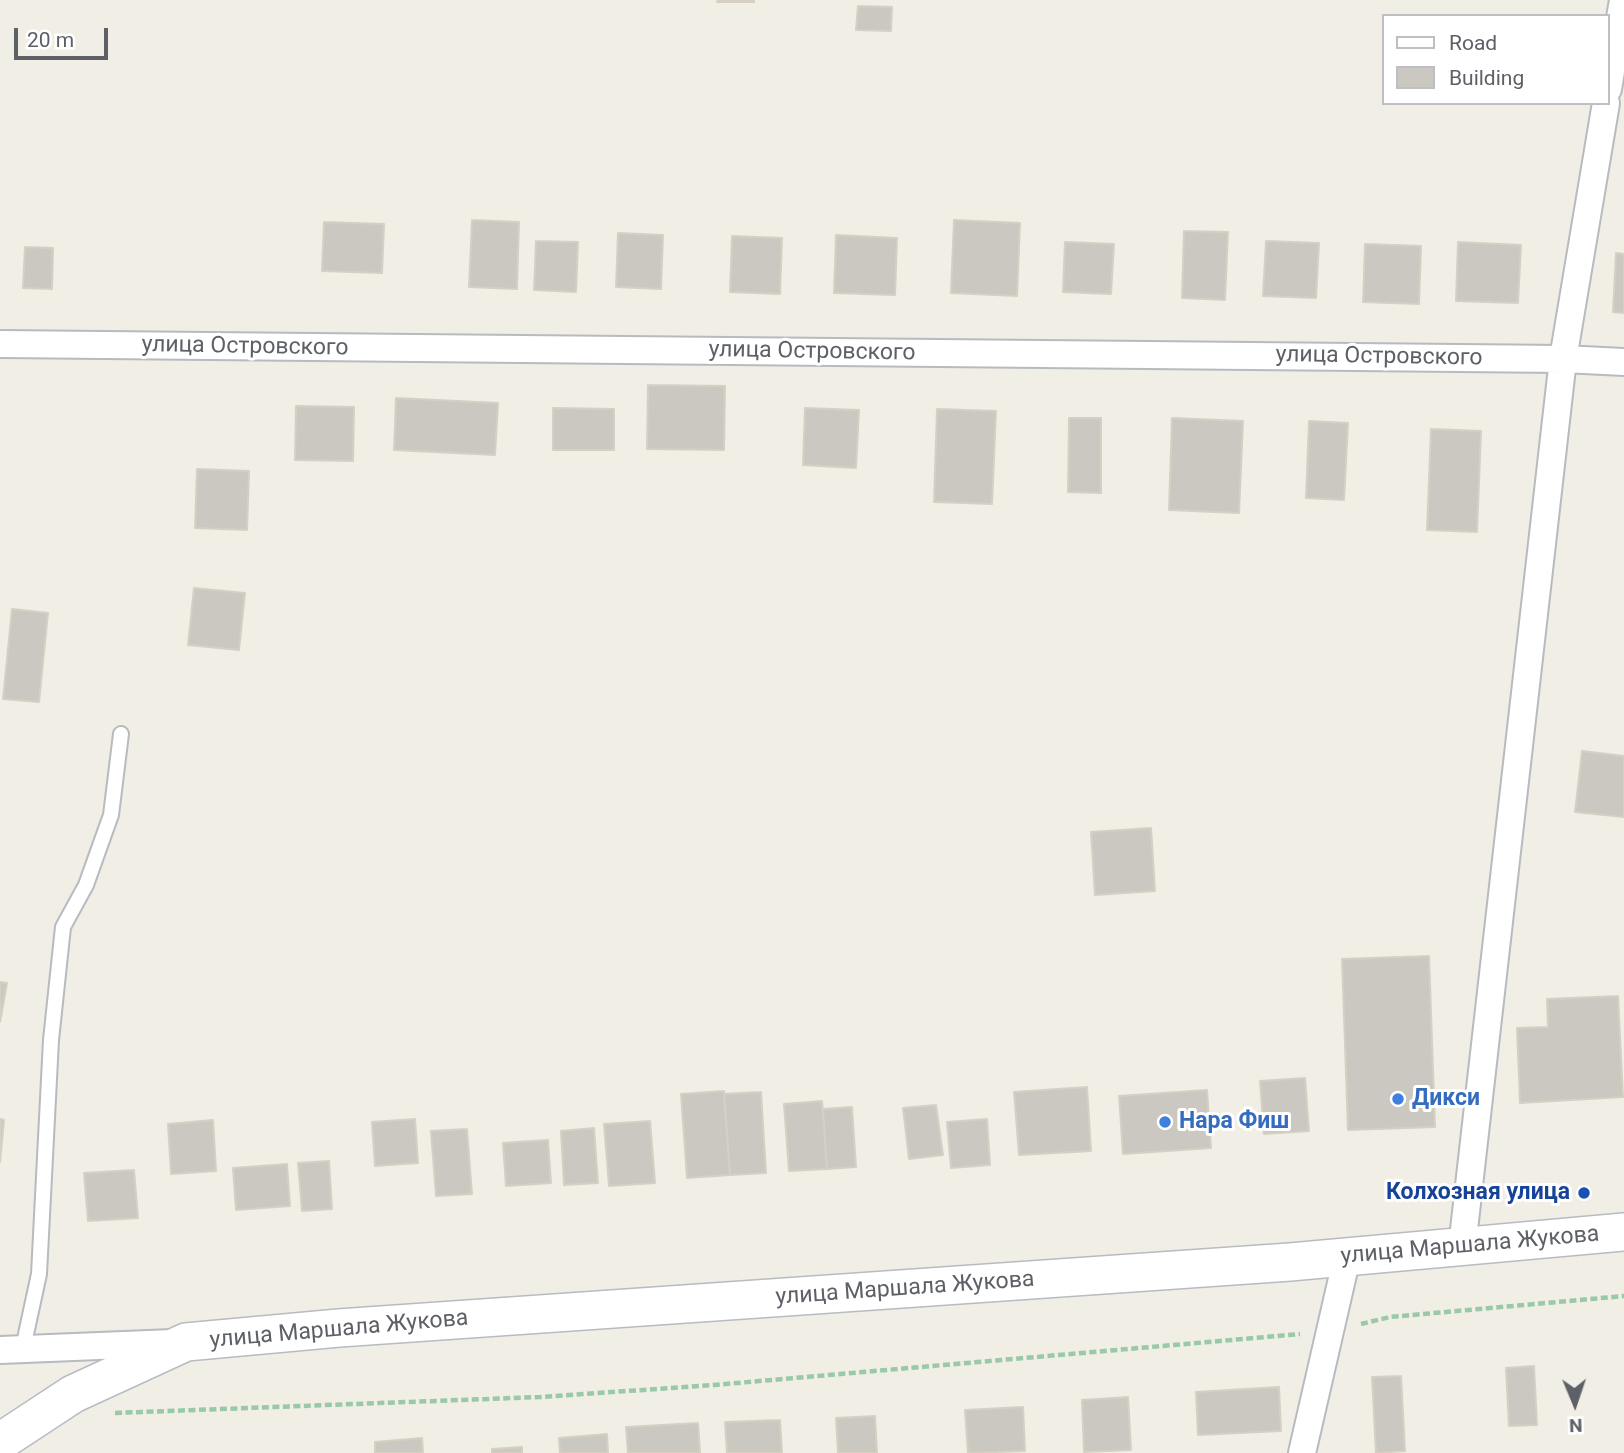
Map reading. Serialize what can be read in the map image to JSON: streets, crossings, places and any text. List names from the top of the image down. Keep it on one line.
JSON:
{"streets":{"main road":["улица Маршала Жукова"],"street":["улица Островского"]},"places":["Дикси","Нара Фиш","Колхозная улица"],"legend":["Road","Building"],"scale_bar":"20 m","north":"bottom"}
